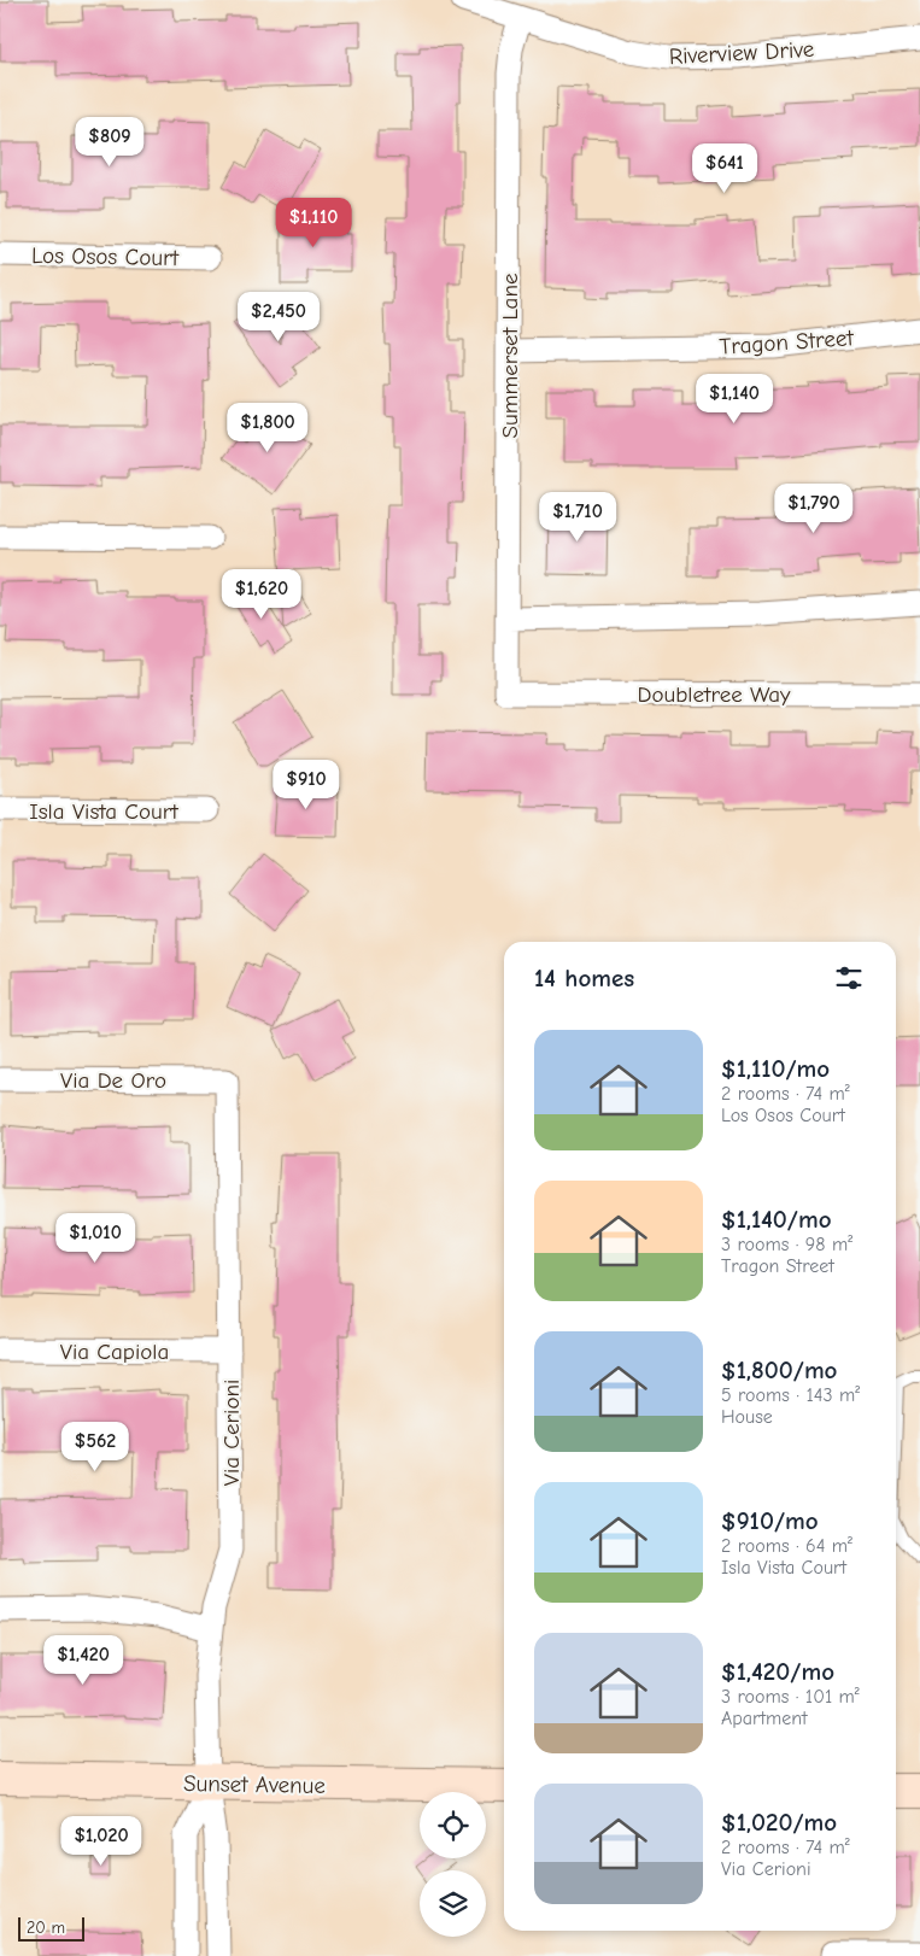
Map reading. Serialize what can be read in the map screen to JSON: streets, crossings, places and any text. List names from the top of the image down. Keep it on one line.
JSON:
{"streets":{"main road":["Sunset Avenue"],"street":["Riverview Drive","Los Osos Court","Tragon Street","Summerset Lane","Doubletree Way","Isla Vista Court","Via De Oro","Via Capiola","Via Cerioni"]},"crossings":[["Riverview Drive","Summerset Lane"],["Tragon Street","Summerset Lane"],["Summerset Lane","Doubletree Way"],["Via De Oro","Via Cerioni"],["Via Capiola","Via Cerioni"],["Via Cerioni","Sunset Avenue"]],"scale_bar":"20 m","page":{"price":["$809","$641","$1,110","$2,450","$1,140","$1,800","$1,790","$1,710","$1,620","$910","$1,010","$562","$1,420","$1,020"],"heading":"14 homes","list":[{"name":"$1,110/mo","note":"2 rooms · 74 m² · Los Osos Court"},{"name":"$1,140/mo","note":"3 rooms · 98 m² · Tragon Street"},{"name":"$1,800/mo","note":"5 rooms · 143 m² · House"},{"name":"$910/mo","note":"2 rooms · 64 m² · Isla Vista Court"},{"name":"$1,420/mo","note":"3 rooms · 101 m² · Apartment"},{"name":"$1,020/mo","note":"2 rooms · 74 m² · Via Cerioni"}],"scale":"20 m"}}
